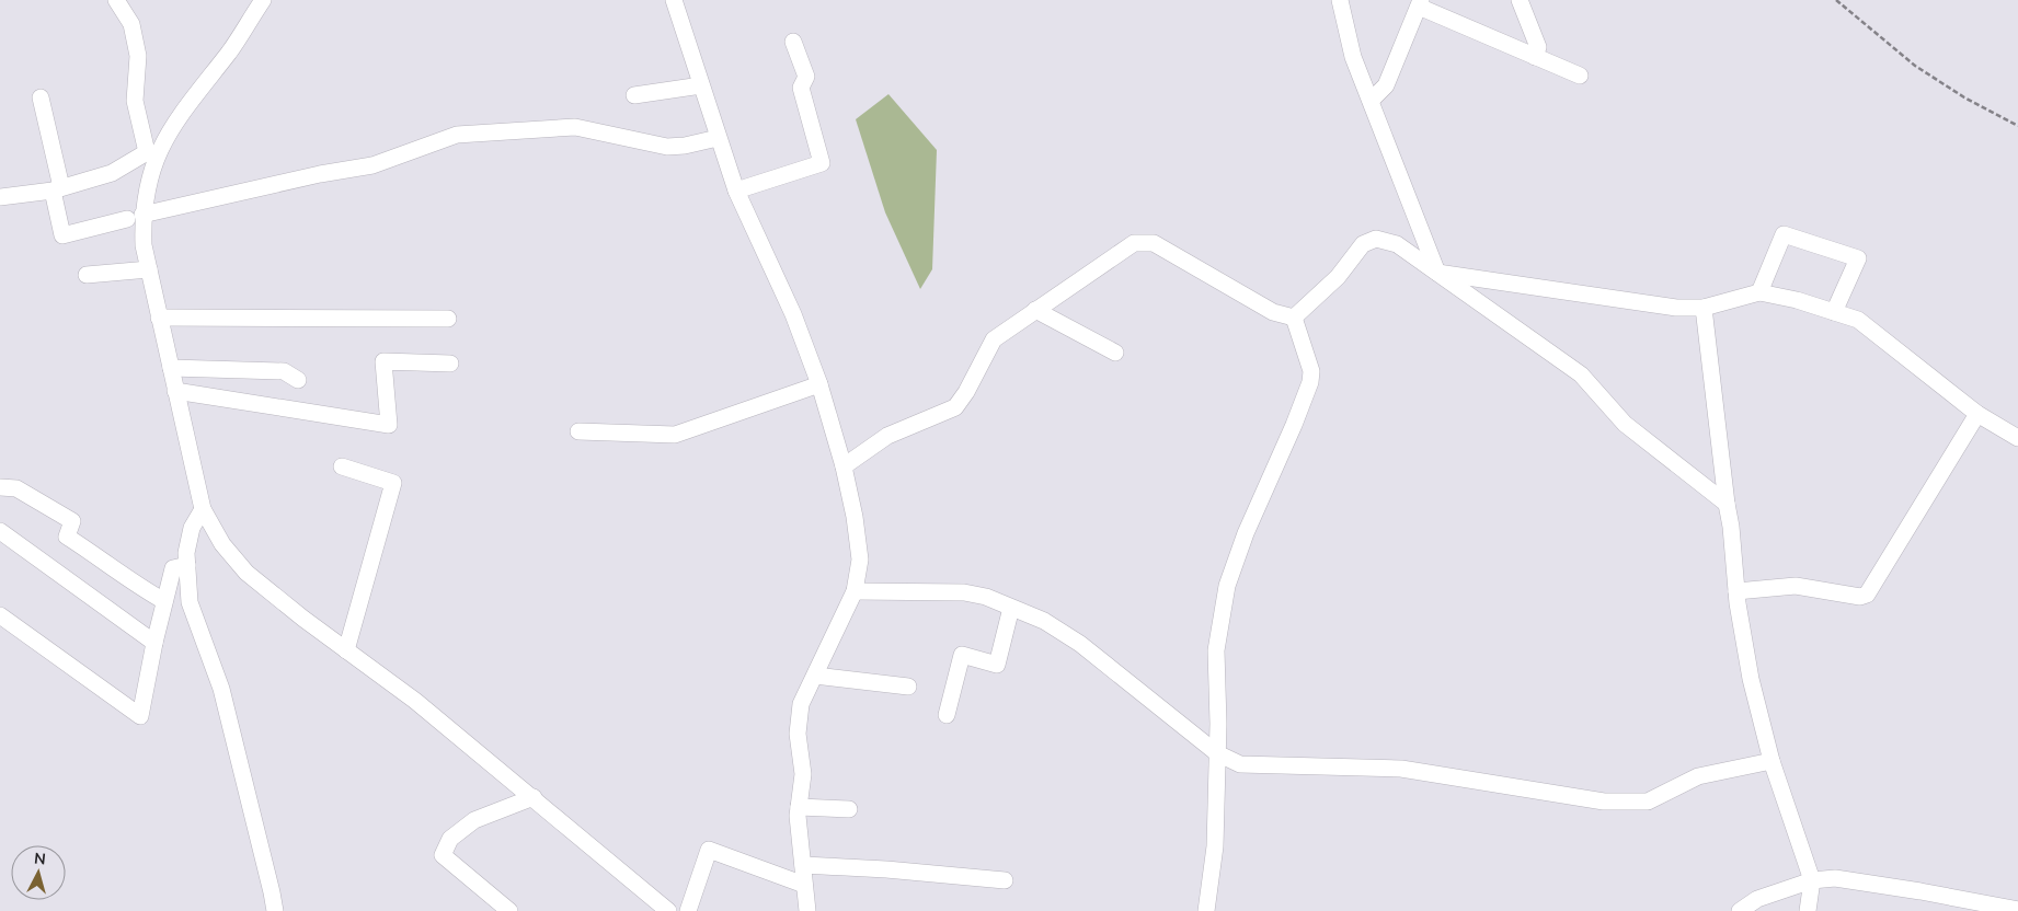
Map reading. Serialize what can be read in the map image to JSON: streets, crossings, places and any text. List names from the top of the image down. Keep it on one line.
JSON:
{"north":"top"}
